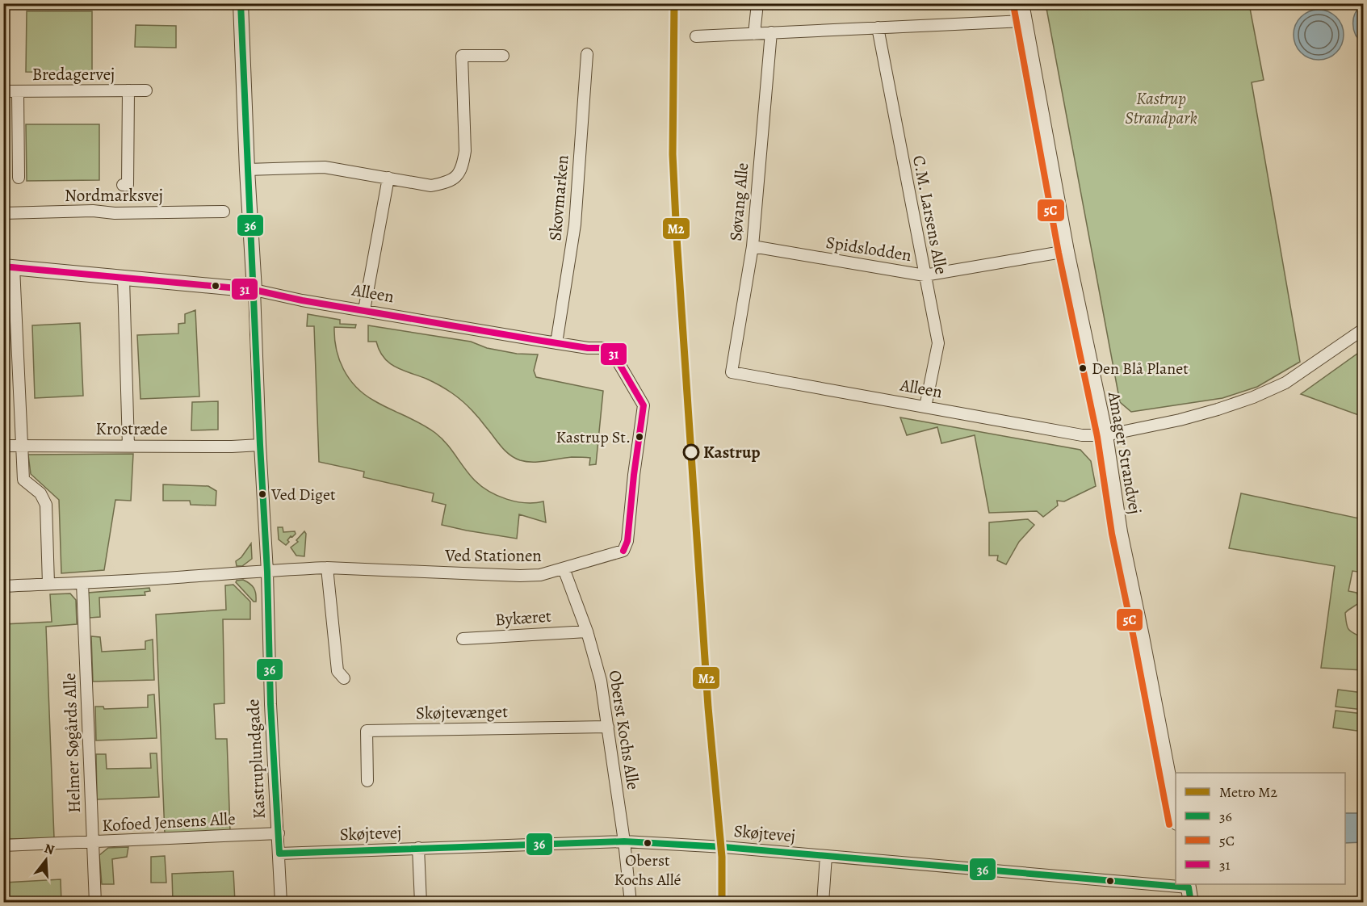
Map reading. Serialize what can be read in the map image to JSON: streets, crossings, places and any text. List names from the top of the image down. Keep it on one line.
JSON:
{"streets":{"street":["Bredagervej","Nordmarksvej","Skovmarken","Søvang Alle","C.M. Larsens Alle","Spidslodden","Alleen","Krostræde","Amager Strandvej","Ved Stationen","Bykæret","Skøjtevænget","Oberst Kochs Alle","Helmer Søgårds Alle","Kastruplundgade","Kofoed Jensens Alle","Skøjtevej"]},"crossings":[["Skovmarken","Alleen"],["Søvang Alle","Spidslodden"],["Søvang Alle","Alleen"],["C.M. Larsens Alle","Spidslodden"],["C.M. Larsens Alle","Alleen"],["Spidslodden","Amager Strandvej"],["Alleen","Krostræde"],["Alleen","Amager Strandvej"],["Alleen","Ved Stationen"],["Alleen","Kastruplundgade"],["Krostræde","Kastruplundgade"],["Ved Stationen","Oberst Kochs Alle"],["Ved Stationen","Kastruplundgade"],["Bykæret","Oberst Kochs Alle"],["Skøjtevænget","Oberst Kochs Alle"],["Oberst Kochs Alle","Skøjtevej"],["Helmer Søgårds Alle","Kofoed Jensens Alle"],["Kastruplundgade","Kofoed Jensens Alle"],["Kastruplundgade","Skøjtevej"]],"parks":["Kastrup Strandpark"],"places":["Den Blå Planet","Kastrup St.","Kastrup","Ved Diget","Oberst Kochs Allé"],"lines":["metro line M2","transit line 36","transit line 5C","transit line 31"],"legend":["Metro M2","36","5C","31"],"north":"top"}
